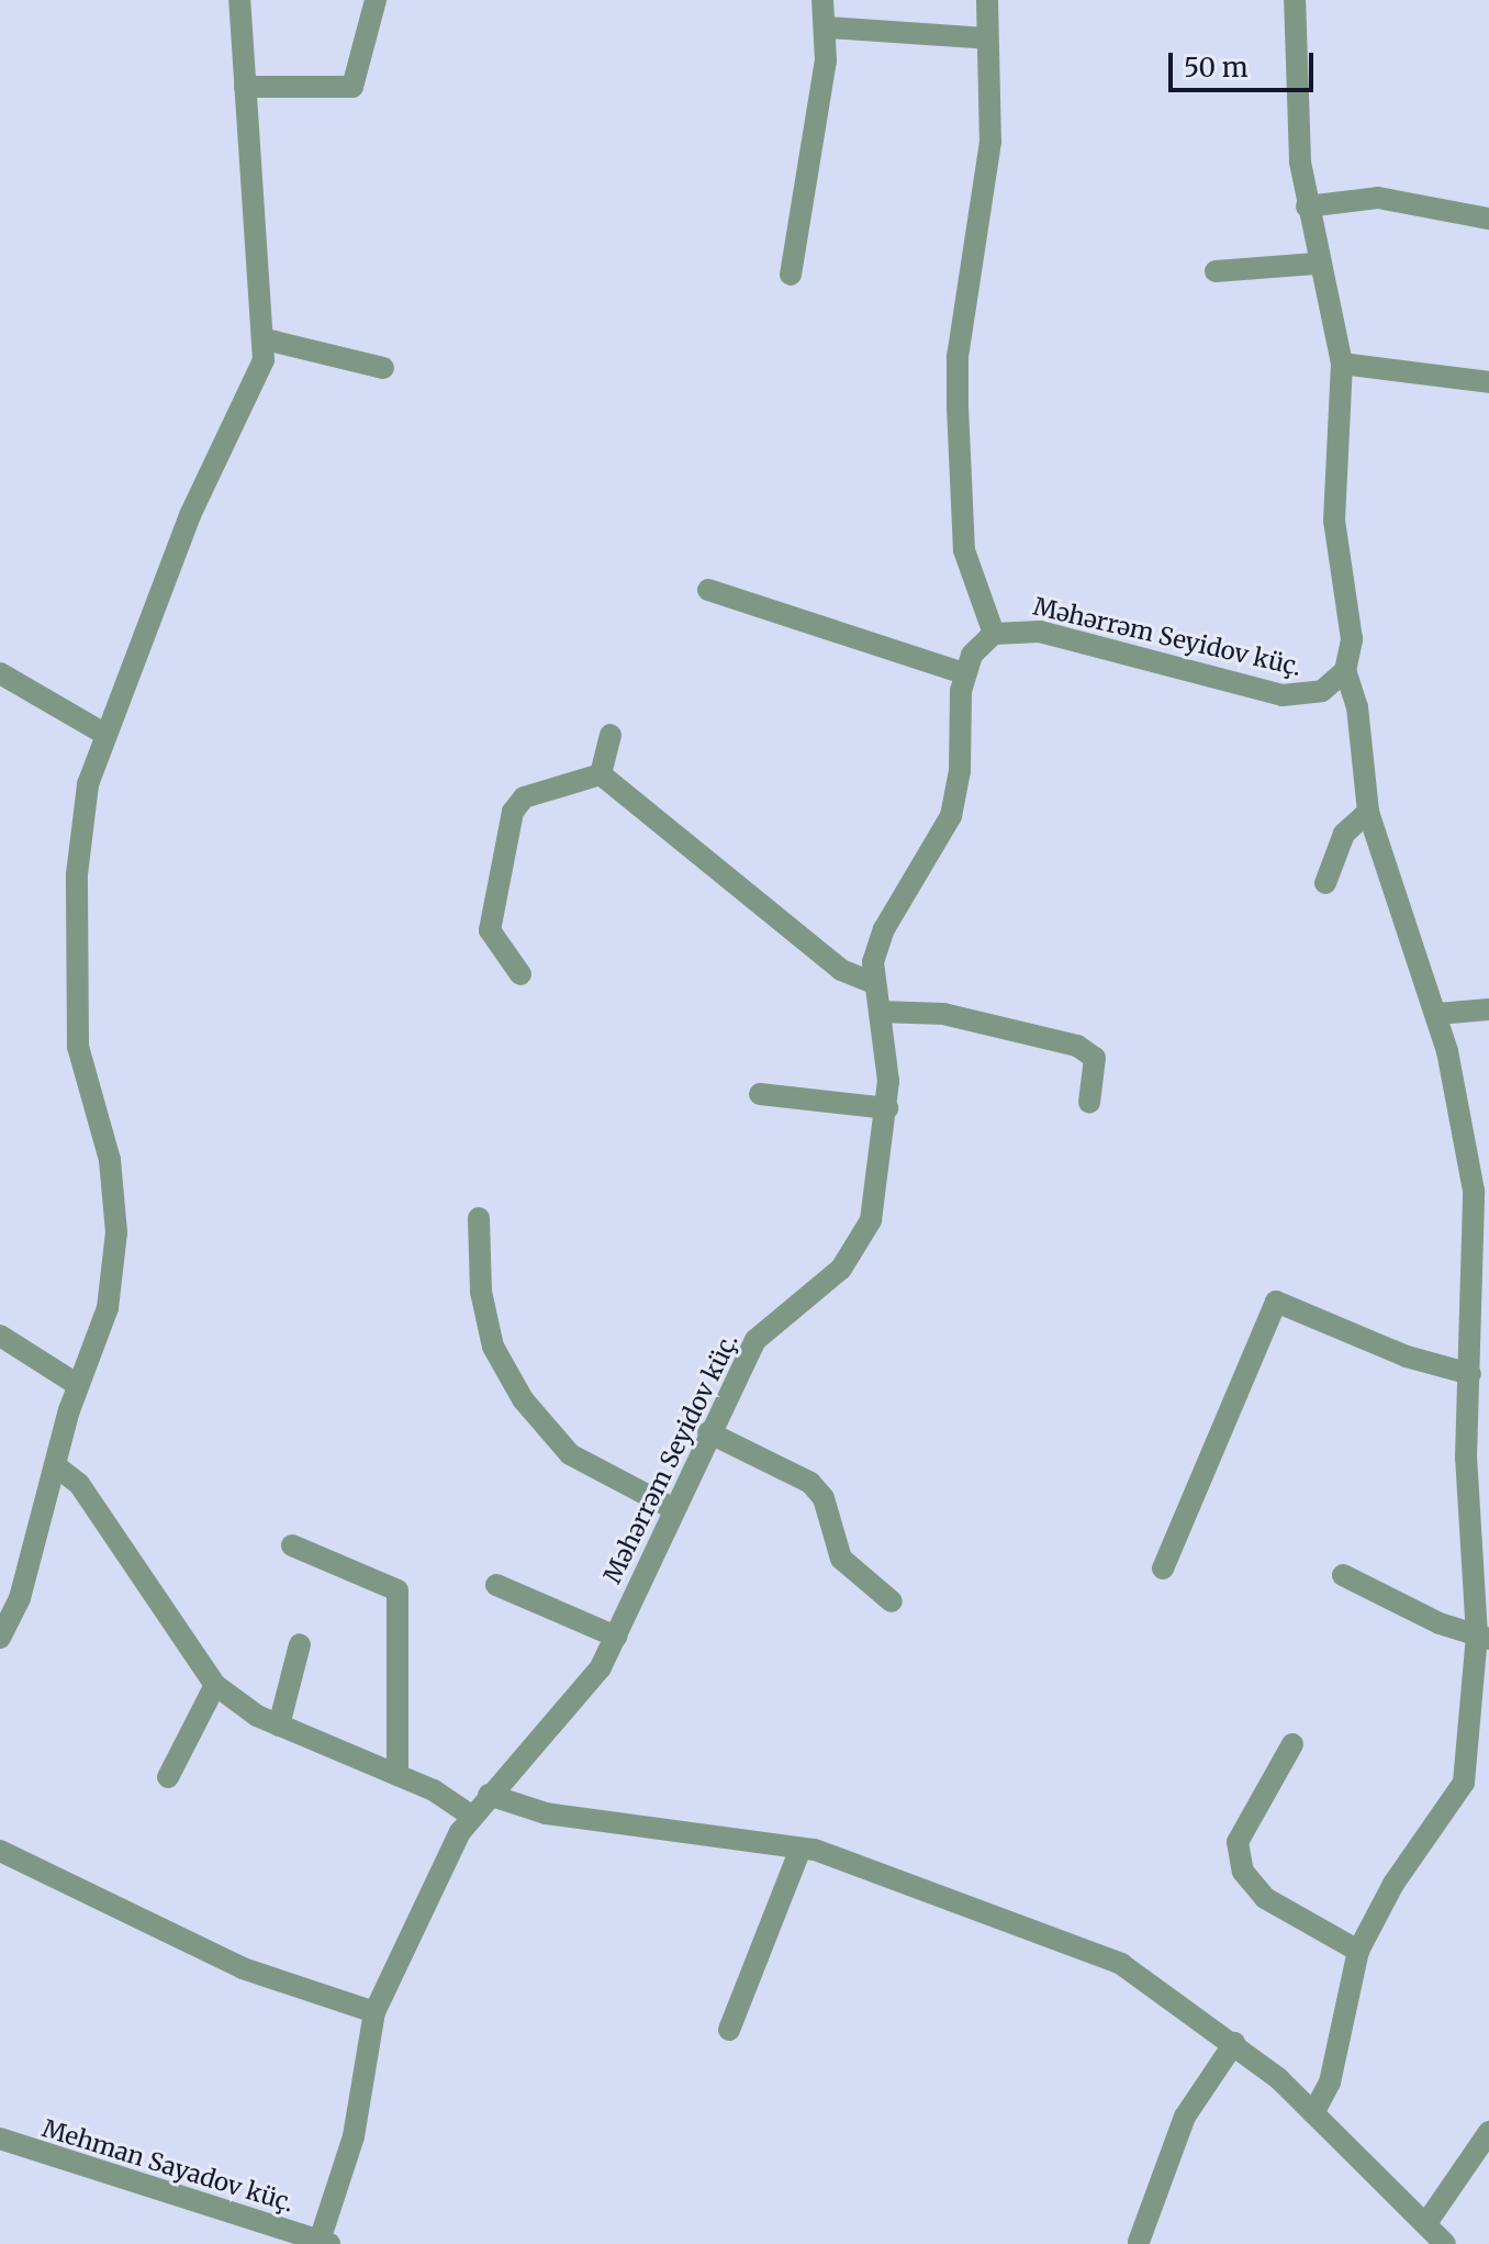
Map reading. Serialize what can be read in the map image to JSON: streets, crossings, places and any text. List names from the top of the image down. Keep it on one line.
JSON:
{"streets":{"street":["Məhərrəm Seyidov küç.","Mehman Sayadov küç."]},"crossings":[["Məhərrəm Seyidov küç.","Mehman Sayadov küç."]],"scale_bar":"50 m"}
